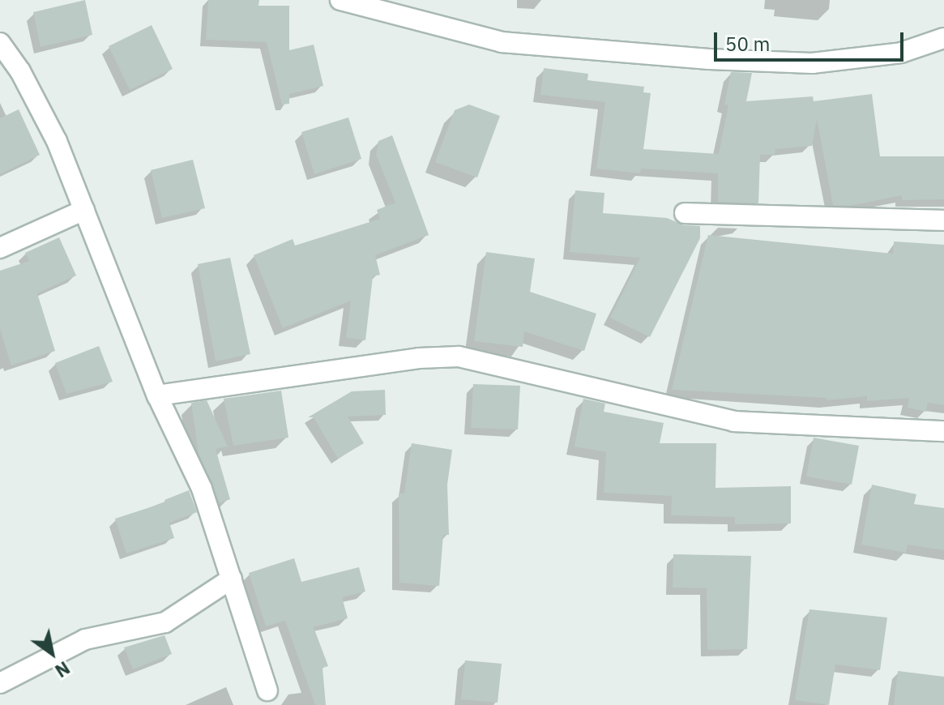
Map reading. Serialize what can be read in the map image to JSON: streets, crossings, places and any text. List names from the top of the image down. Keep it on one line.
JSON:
{"scale_bar":"50 m","north":"bottom right"}
